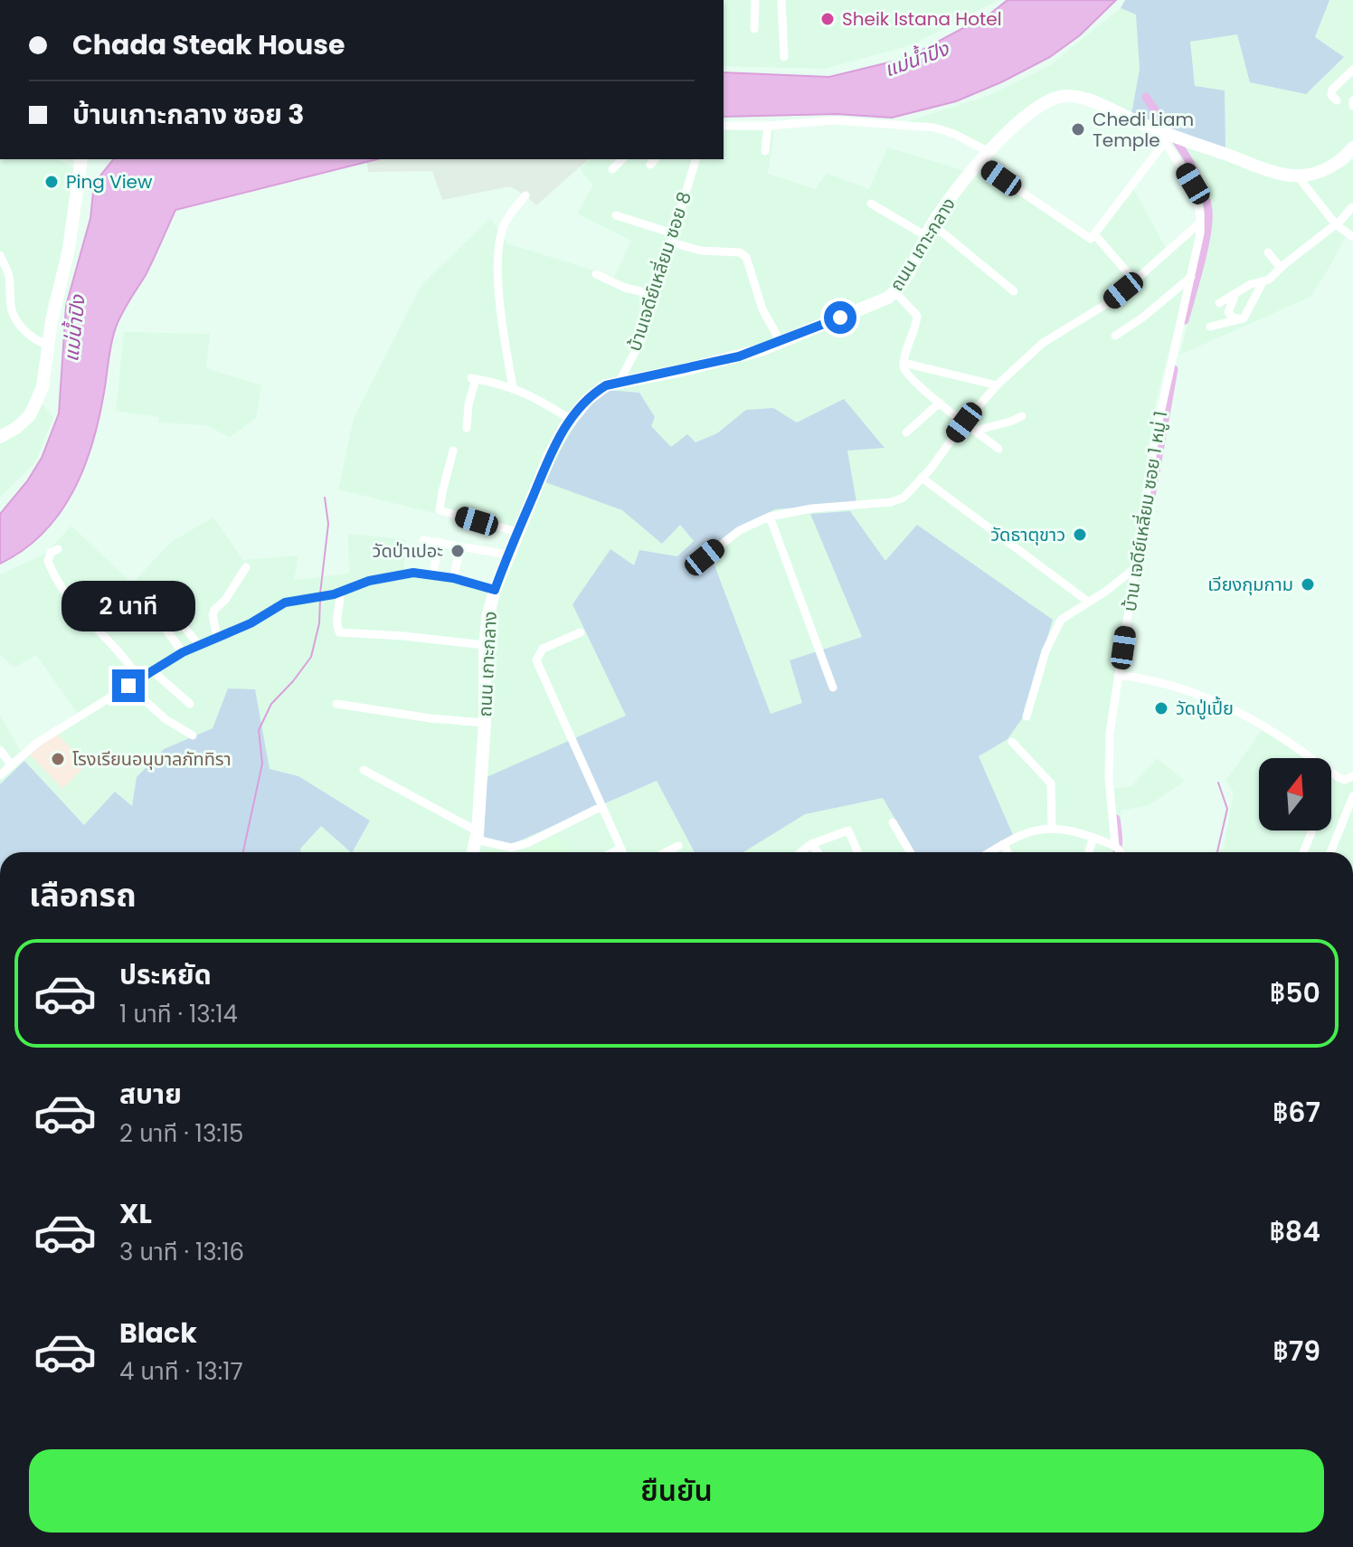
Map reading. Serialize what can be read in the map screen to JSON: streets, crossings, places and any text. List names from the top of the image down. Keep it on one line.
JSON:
{"streets":{"street":["ถนน เกาะกลาง","บ้านเจดีย์เหลี่ยม ซอย 8","บ้าน เจดีย์เหลี่ยม ซอย 1 หมู่ 1"]},"crossings":[["ถนน เกาะกลาง","บ้านเจดีย์เหลี่ยม ซอย 8"],["ถนน เกาะกลาง","บ้าน เจดีย์เหลี่ยม ซอย 1 หมู่ 1"]],"water":["แม่น้ำปิง"],"places":["Sheik Istana Hotel","Chedi Liam Temple","Ping View","วัดธาตุขาว","วัดป่าเปอะ","เวียงกุมกาม","วัดปู่เปี้ย","โรงเรียนอนุบาลภัททิรา"],"north":"top","page":{"banner":["Chada Steak House","บ้านเกาะกลาง ซอย 3"],"bubble":"2 นาที","heading":"เลือกรถ","list":[{"name":"ประหยัด","note":"1 นาที · 13:14","value":"฿50"},{"name":"สบาย","note":"2 นาที · 13:15","value":"฿67"},{"name":"XL","note":"3 นาที · 13:16","value":"฿84"},{"name":"Black","note":"4 นาที · 13:17","value":"฿79"}],"buttons":"ยืนยัน"}}
